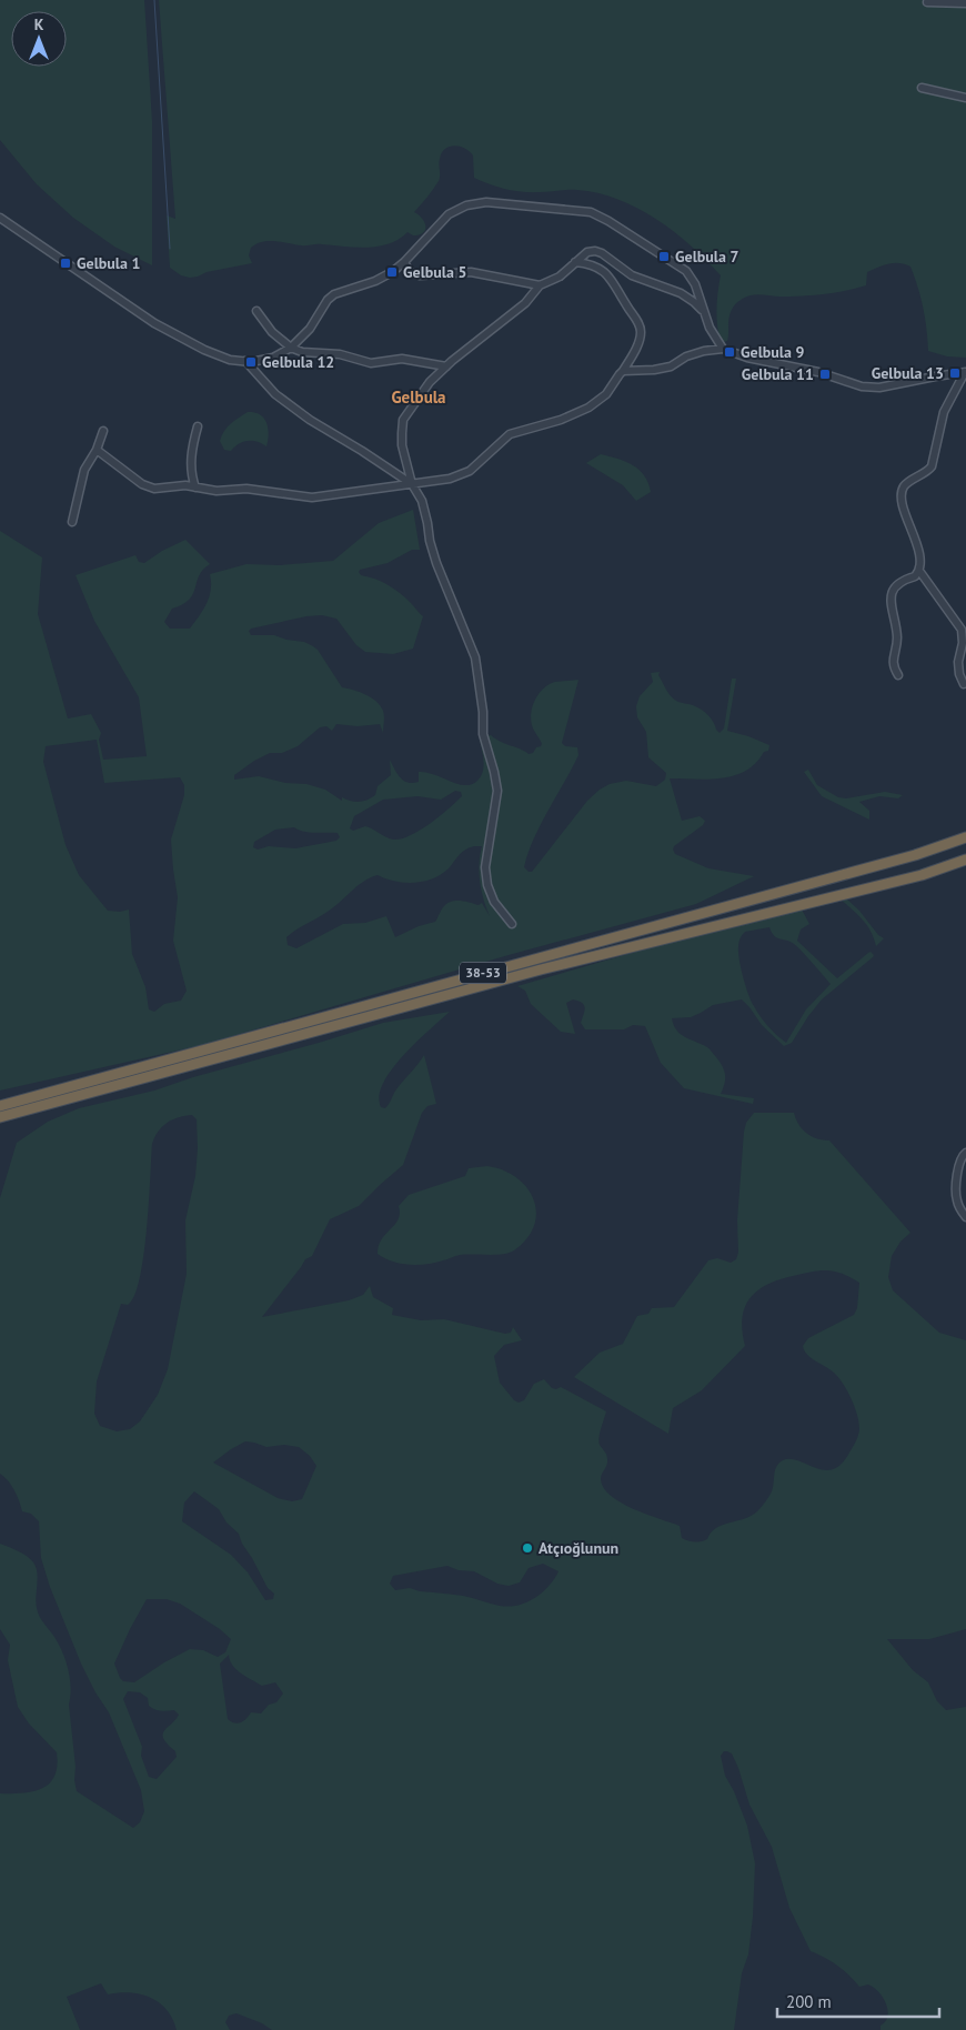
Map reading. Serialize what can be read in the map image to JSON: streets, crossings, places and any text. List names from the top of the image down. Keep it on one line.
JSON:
{"streets":{"highway":["38-53"]},"districts":["Gelbula"],"places":{"transit":["Gelbula 7","Gelbula 1","Gelbula 5","Gelbula 9","Gelbula 12","Gelbula 13","Gelbula 11"],"other":["Atçıoğlunun"]},"scale_bar":"200 m","north":"top"}
